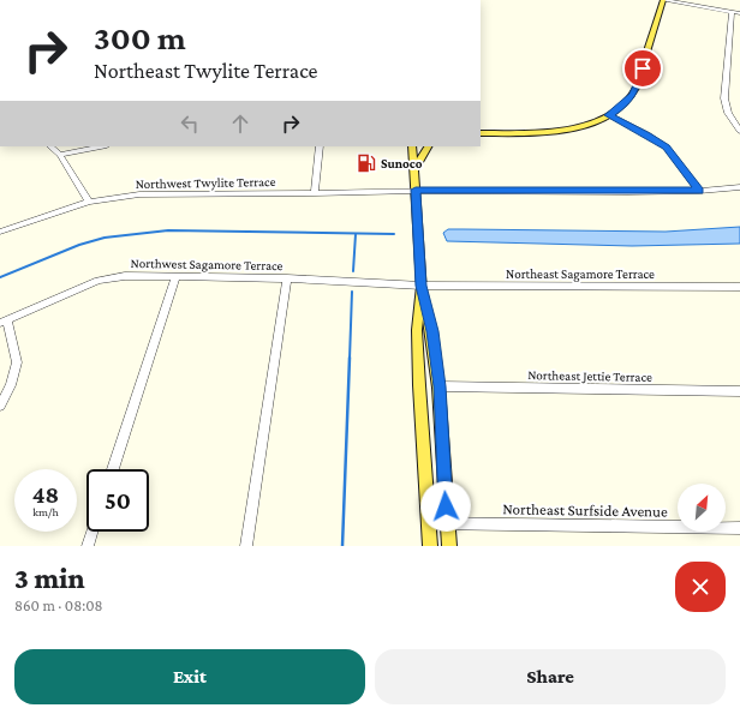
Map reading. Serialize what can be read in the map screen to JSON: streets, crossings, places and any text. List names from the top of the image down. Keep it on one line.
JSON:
{"streets":{"street":["Northwest Twylite Terrace","Northwest Sagamore Terrace","Northeast Sagamore Terrace","Northeast Jettie Terrace","Northeast Surfside Avenue"]},"crossings":[["Northwest Sagamore Terrace","Northeast Sagamore Terrace"]],"places":{"fuel station":["Sunoco"]},"north":"top right","page":{"turn":["300 m","Northeast Twylite Terrace"],"speed":"48 km/h","limit":"50","heading":["3 min","860 m · 08:08"],"buttons":["Exit","Share"]}}
